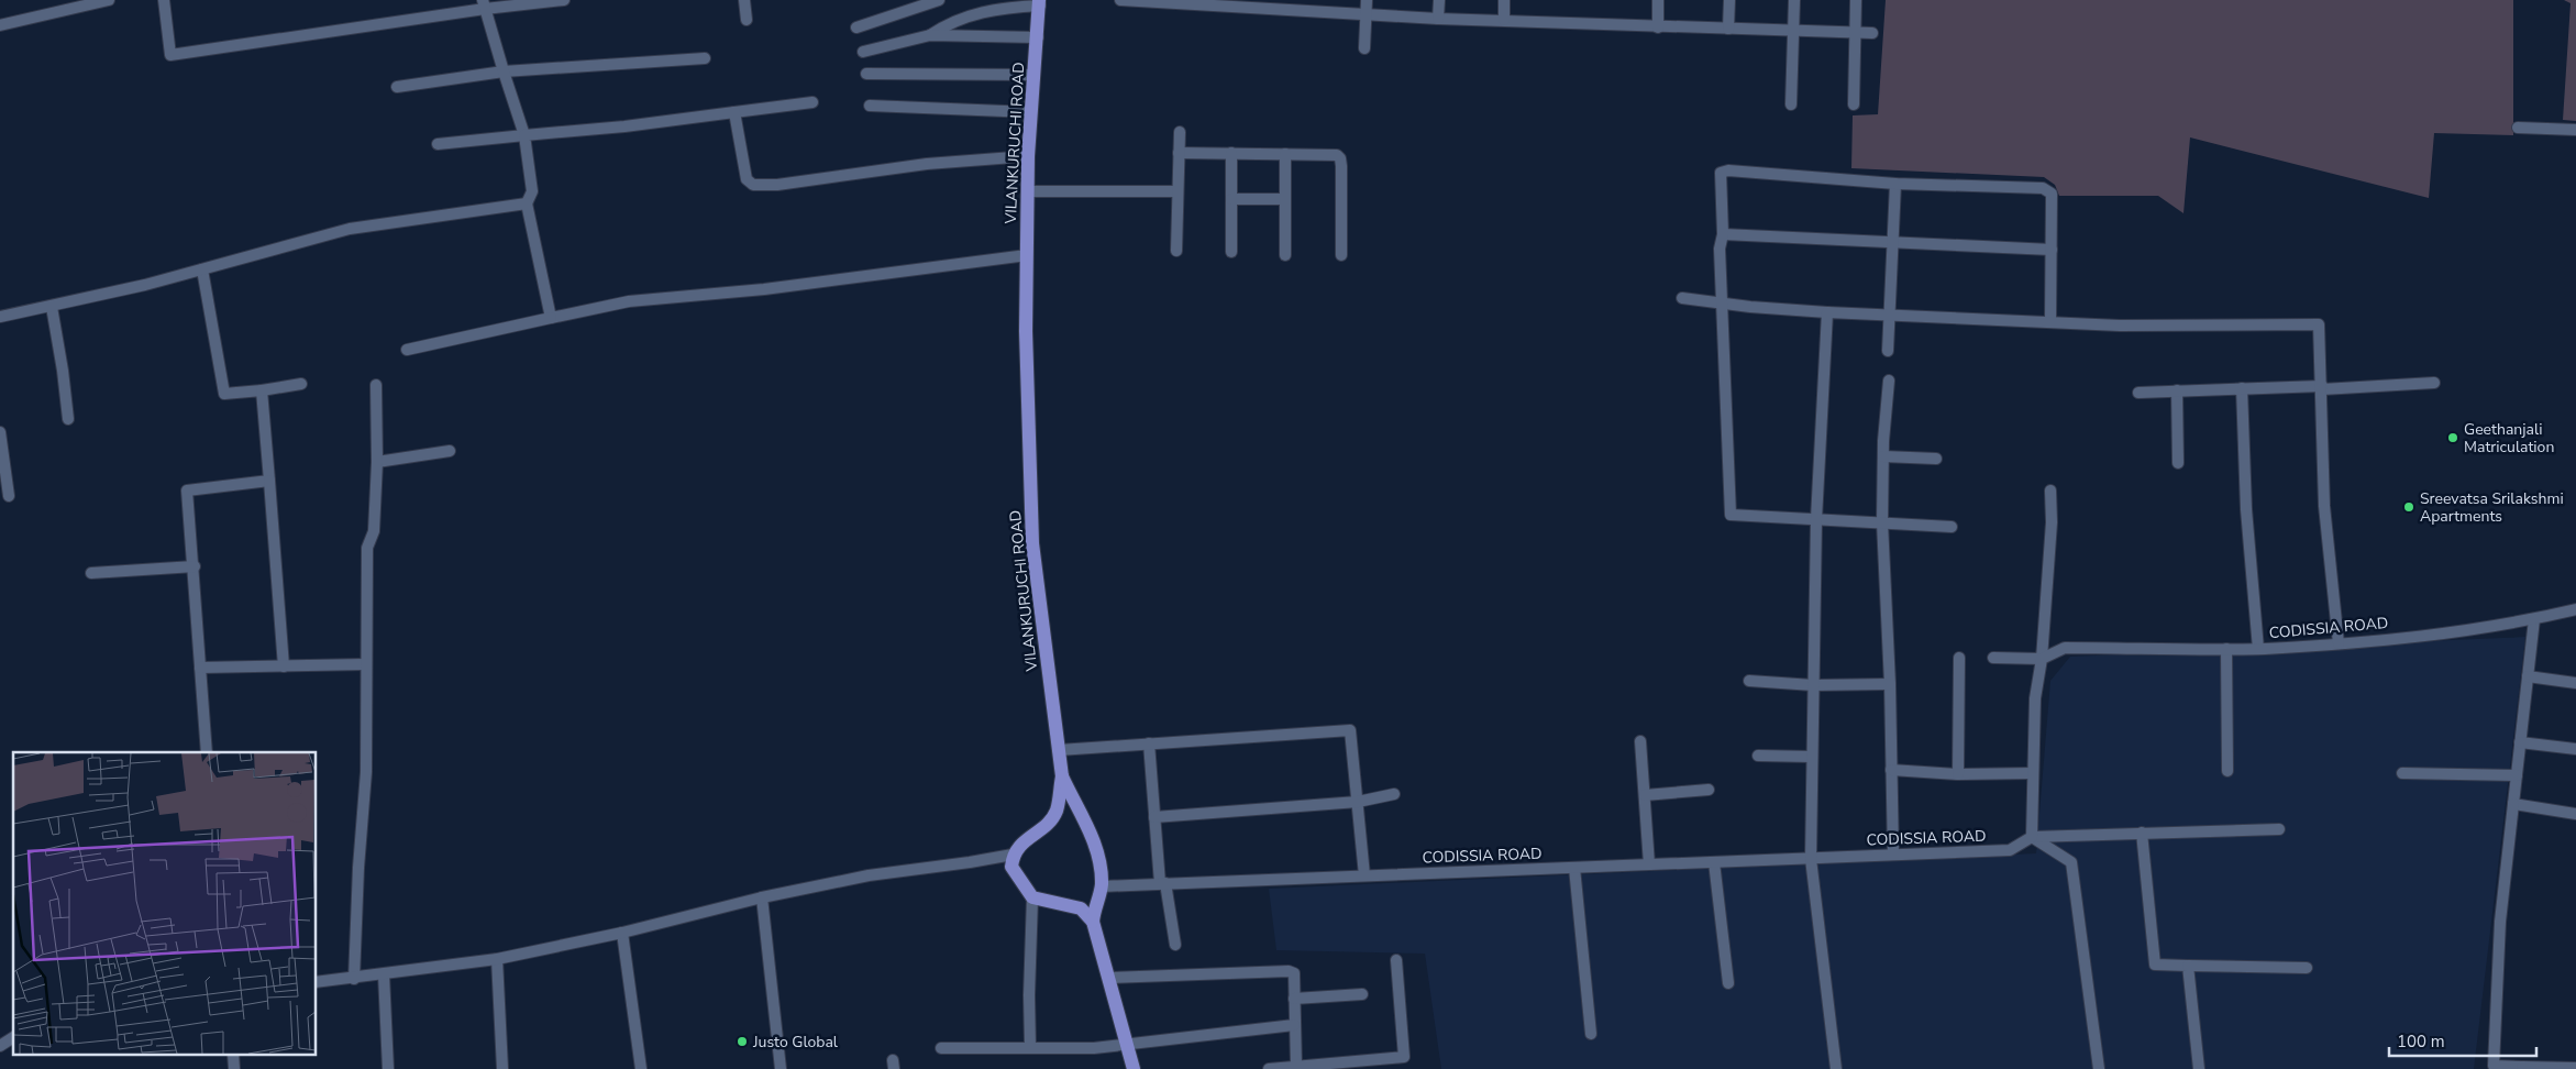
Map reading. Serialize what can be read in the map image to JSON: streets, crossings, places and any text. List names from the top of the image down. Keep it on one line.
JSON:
{"streets":{"main road":["VILANKURUCHI ROAD"],"street":["CODISSIA ROAD"]},"places":["Geethanjali Matriculation","Sreevatsa Srilakshmi Apartments","Justo Global"],"scale_bar":"100 m"}
